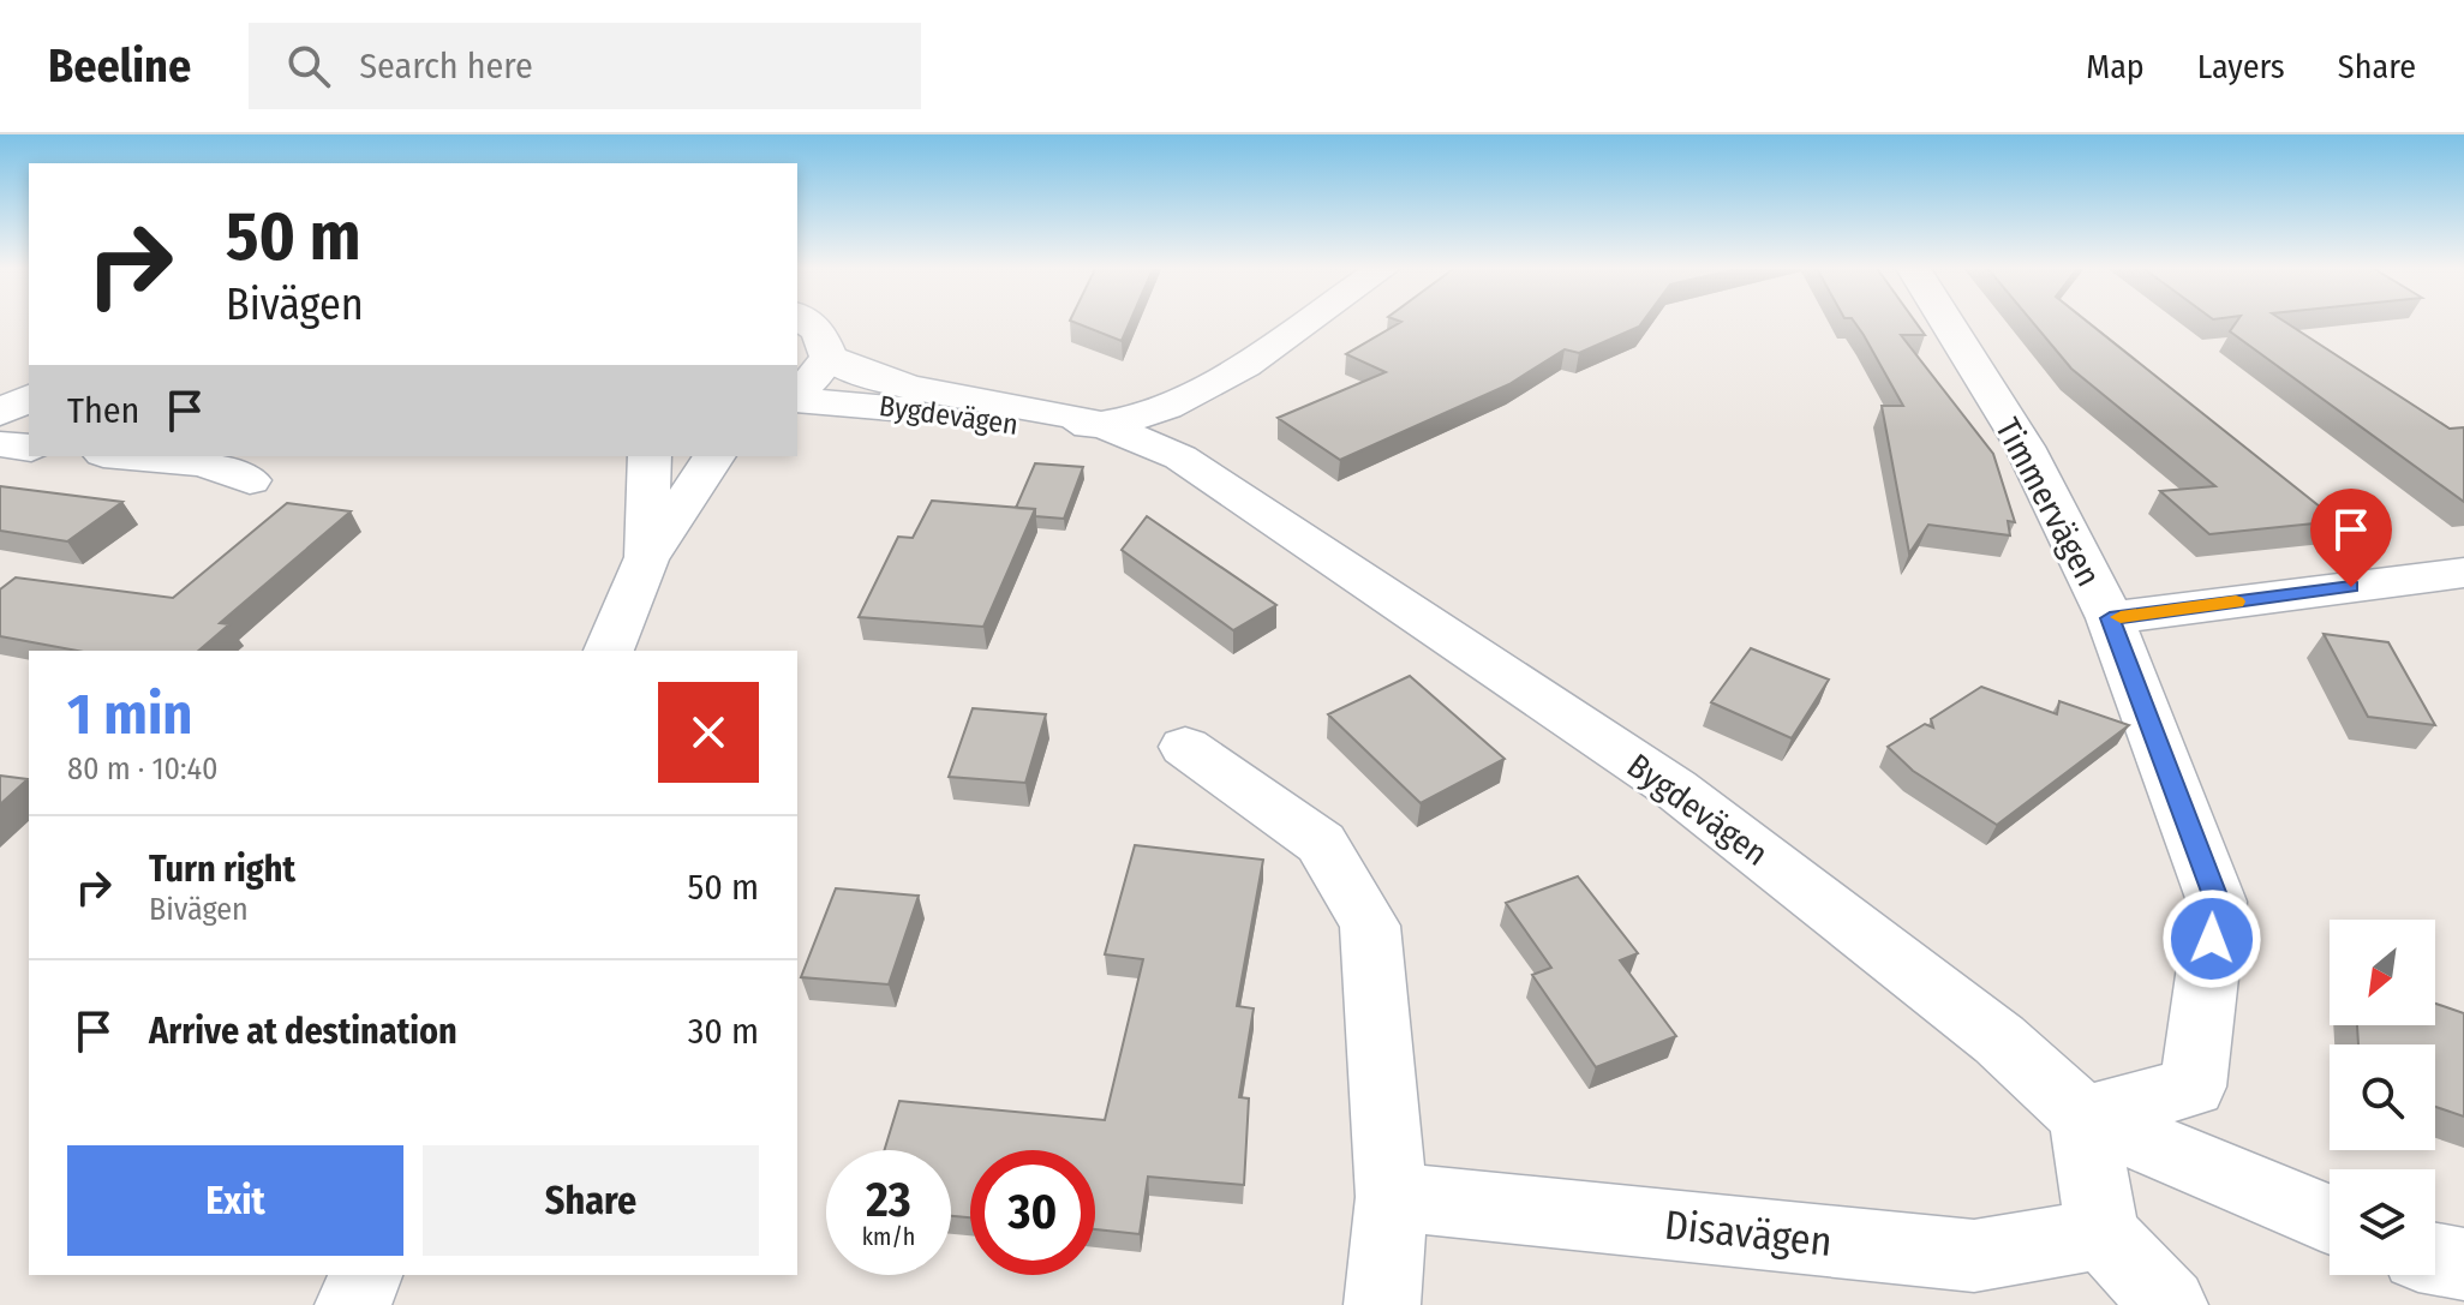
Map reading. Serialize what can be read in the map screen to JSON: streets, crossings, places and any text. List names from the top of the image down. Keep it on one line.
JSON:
{"streets":{"street":["Bygdevägen","Timmervägen","Disavägen"]},"crossings":[["Bygdevägen","Timmervägen"]],"north":"bottom left","page":{"header":"Beeline","search":"Search here","nav":["Map","Layers","Share"],"turn":["50 m","Bivägen"],"then":"Then","heading":["1 min","80 m · 10:40"],"list":[{"name":"Turn right","note":"Bivägen","value":"50 m"},{"name":"Arrive at destination","value":"30 m"}],"buttons":["Exit","Share"],"speed":"23 km/h","limit":"30"}}
